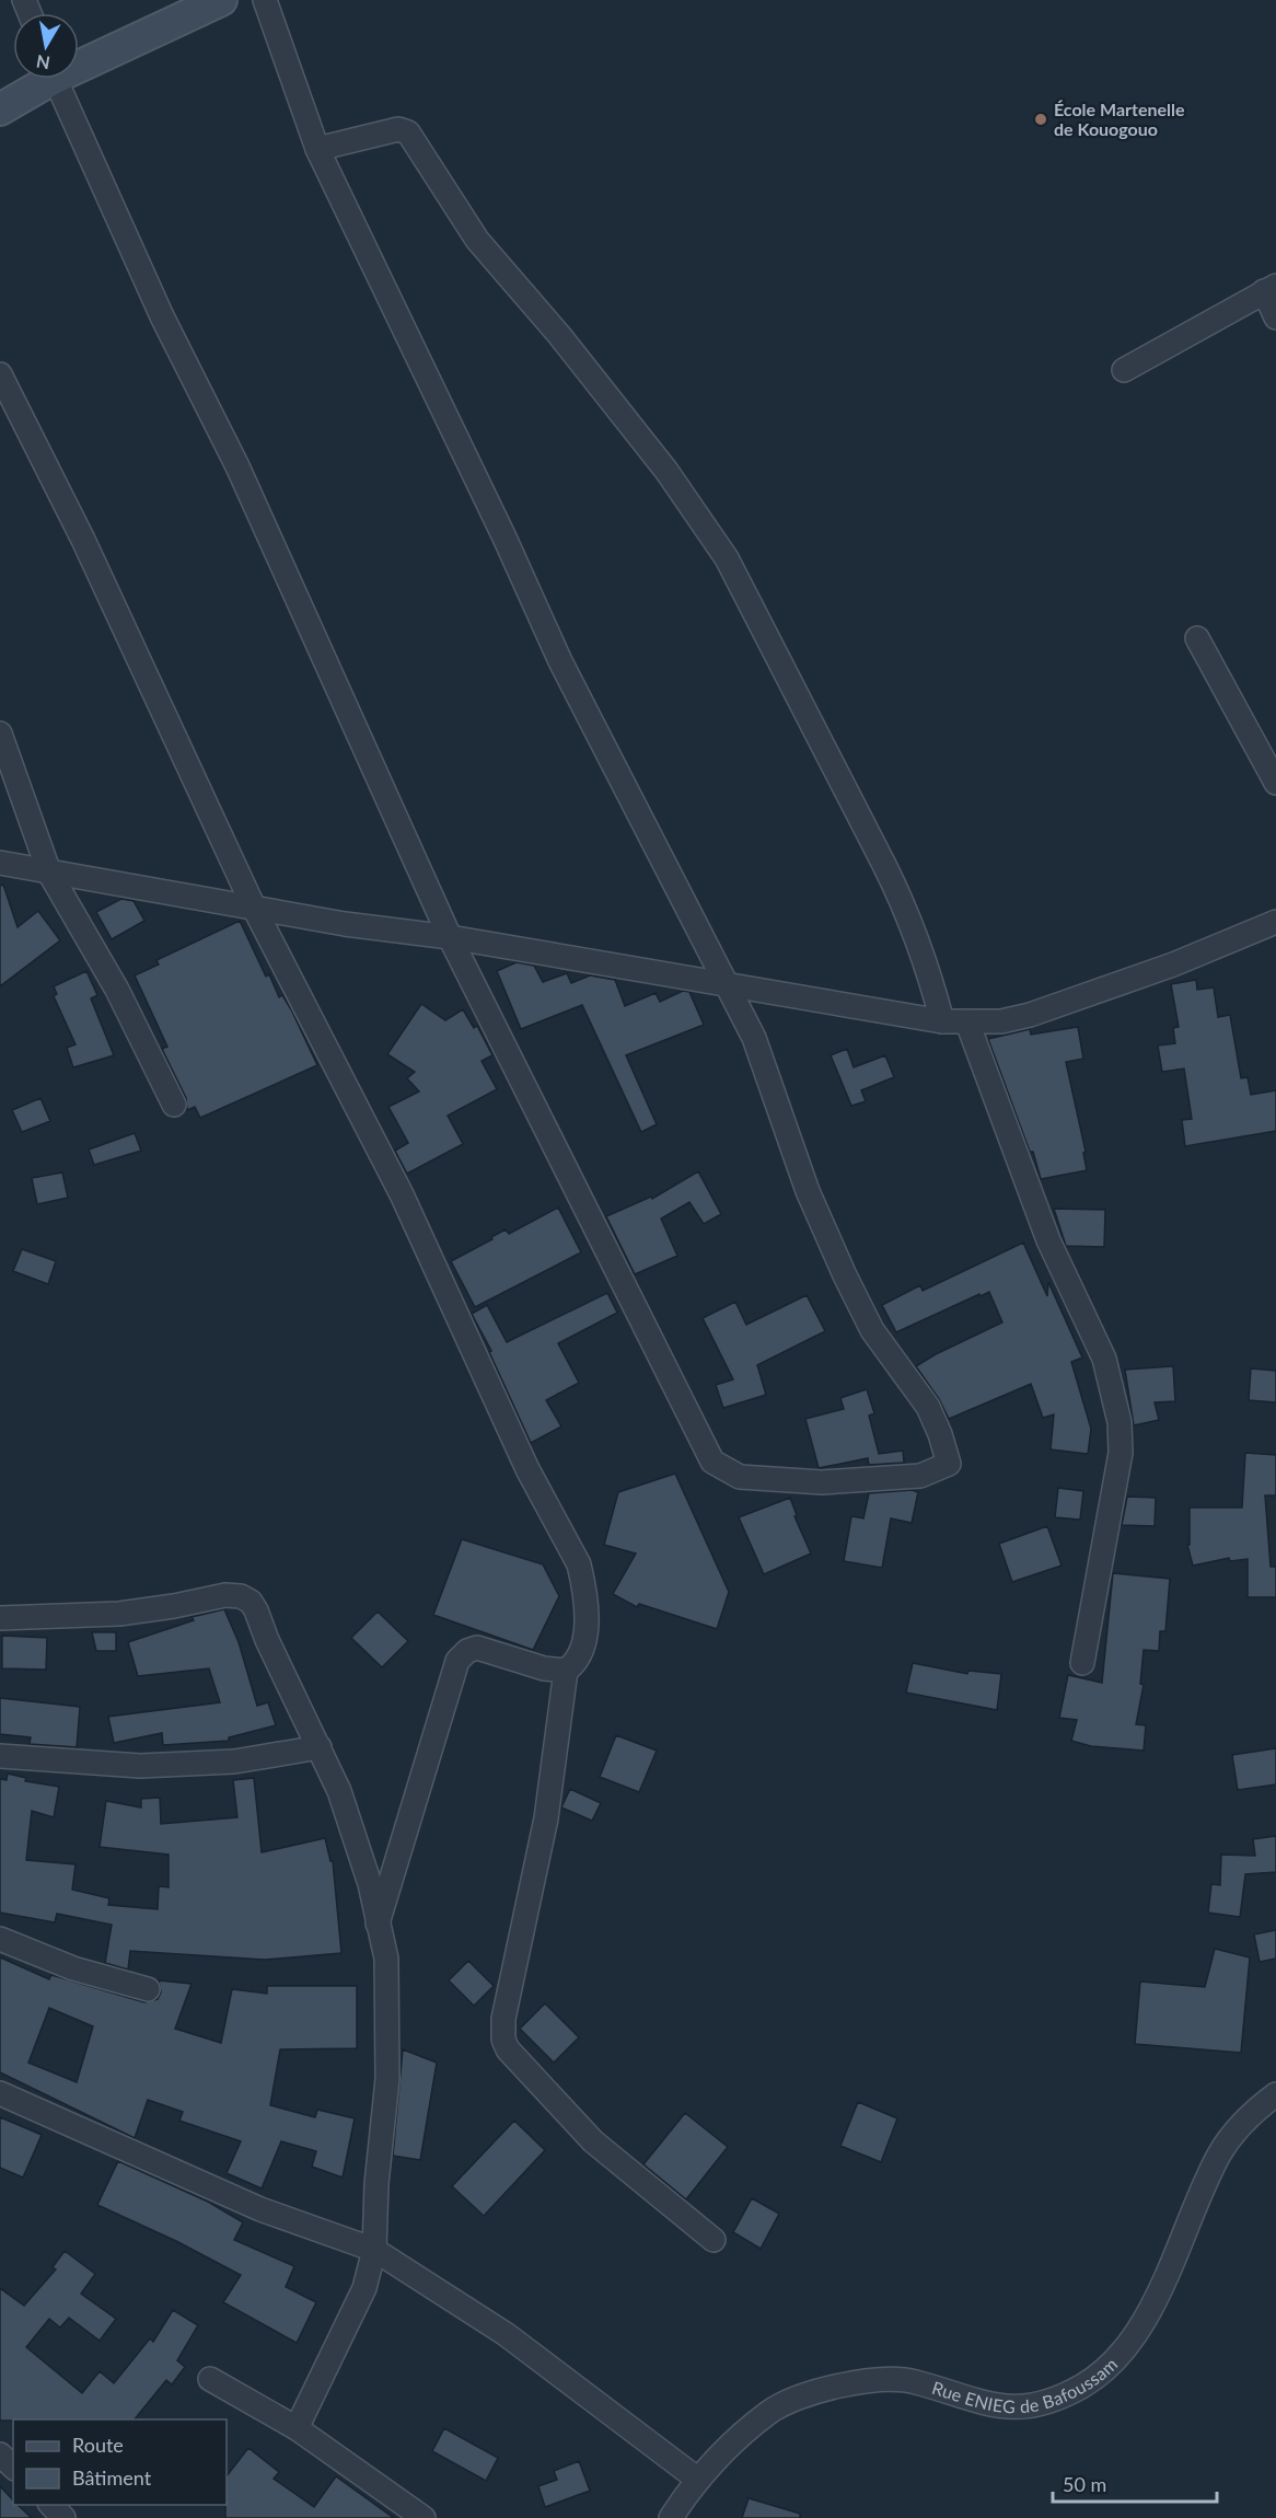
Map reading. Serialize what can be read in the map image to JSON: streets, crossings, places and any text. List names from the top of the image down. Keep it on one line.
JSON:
{"streets":{"street":["Rue ENIEG de Bafoussam"]},"places":["École Martenelle de Kouogouo"],"legend":["Route","Bâtiment"],"scale_bar":"50 m","north":"bottom"}
